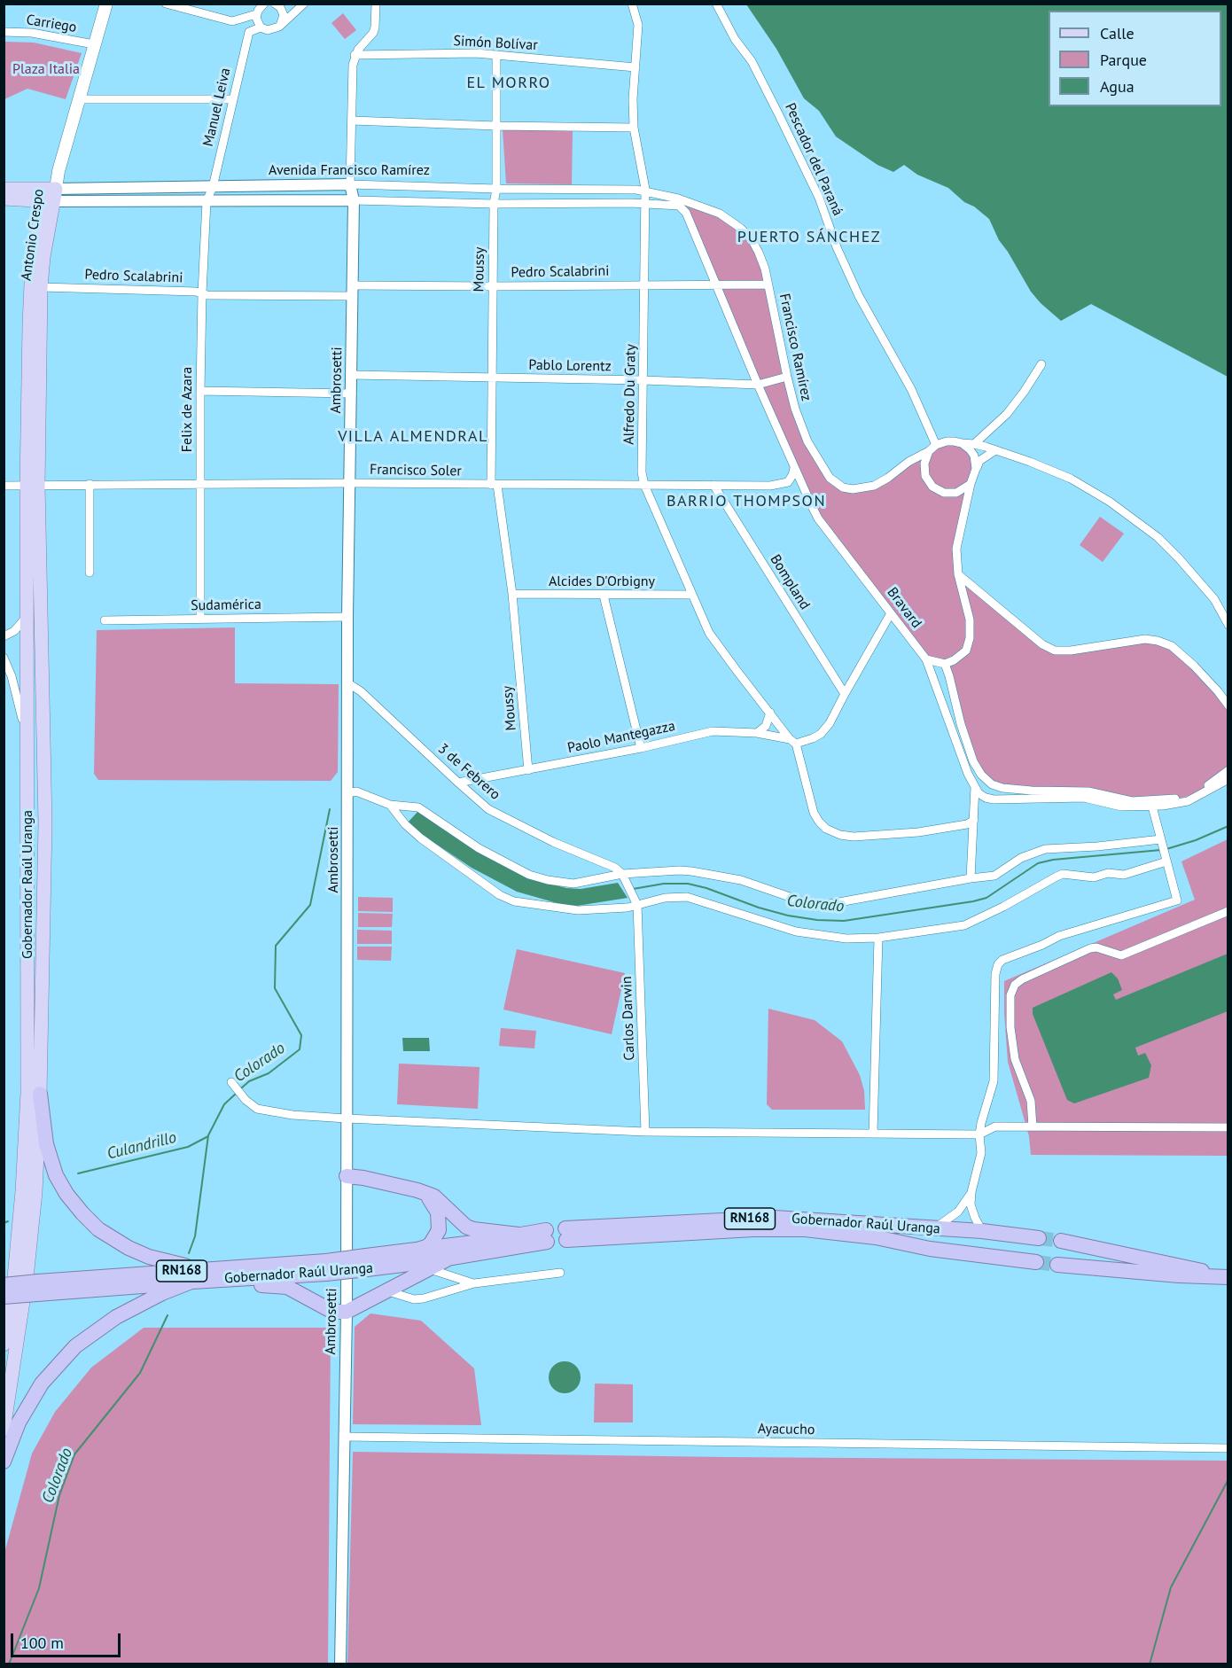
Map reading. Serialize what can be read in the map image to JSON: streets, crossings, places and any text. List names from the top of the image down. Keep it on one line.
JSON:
{"streets":{"highway":["Gobernador Raúl Uranga","RN168"],"main road":["Avenida Francisco Ramírez","Antonio Crespo"],"street":["Carriego","Simón Bolívar","Manuel Leiva","Pescador del Paraná","Moussy","Pedro Scalabrini","Francisco Ramírez","Pablo Lorentz","Ambrosetti","Alfredo Du Graty","Felix de Azara","Francisco Soler","Alcides D'Orbigny","Bompland","Sudamérica","Bravard","Paolo Mantegazza","3 de Febrero","Carlos Darwin","Ayacucho"]},"crossings":[["Simón Bolívar","Moussy"],["Simón Bolívar","Ambrosetti"],["Simón Bolívar","Alfredo Du Graty"],["Manuel Leiva","Avenida Francisco Ramírez"],["Manuel Leiva","Felix de Azara"],["Pescador del Paraná","Francisco Ramírez"],["Avenida Francisco Ramírez","Antonio Crespo"],["Avenida Francisco Ramírez","Moussy"],["Avenida Francisco Ramírez","Francisco Ramírez"],["Avenida Francisco Ramírez","Ambrosetti"],["Avenida Francisco Ramírez","Alfredo Du Graty"],["Avenida Francisco Ramírez","Felix de Azara"],["Avenida Francisco Ramírez","Bravard"],["Antonio Crespo","Pedro Scalabrini"],["Antonio Crespo","Francisco Soler"],["Antonio Crespo","Gobernador Raúl Uranga"],["Moussy","Pedro Scalabrini"],["Moussy","Pablo Lorentz"],["Moussy","Francisco Soler"],["Moussy","Alcides D'Orbigny"],["Moussy","Paolo Mantegazza"],["Pedro Scalabrini","Francisco Ramírez"],["Pedro Scalabrini","Ambrosetti"],["Pedro Scalabrini","Alfredo Du Graty"],["Pedro Scalabrini","Felix de Azara"],["Pedro Scalabrini","Bravard"],["Francisco Ramírez","Pablo Lorentz"],["Pablo Lorentz","Ambrosetti"],["Pablo Lorentz","Alfredo Du Graty"],["Pablo Lorentz","Bravard"],["Ambrosetti","Francisco Soler"],["Ambrosetti","Sudamérica"],["Ambrosetti","3 de Febrero"],["Ambrosetti","Ayacucho"],["Alfredo Du Graty","Francisco Soler"],["Alfredo Du Graty","Alcides D'Orbigny"],["Alfredo Du Graty","Paolo Mantegazza"],["Felix de Azara","Francisco Soler"],["Felix de Azara","Sudamérica"],["Francisco Soler","Bompland"],["Francisco Soler","Bravard"],["Francisco Soler","Gobernador Raúl Uranga"],["Paolo Mantegazza","3 de Febrero"]],"districts":["EL MORRO","PUERTO SÁNCHEZ","VILLA ALMENDRAL","BARRIO THOMPSON"],"water":["Colorado","Culandrillo"],"parks":["Plaza Italia"],"legend":["Calle","Parque","Agua"],"scale_bar":"100 m"}
